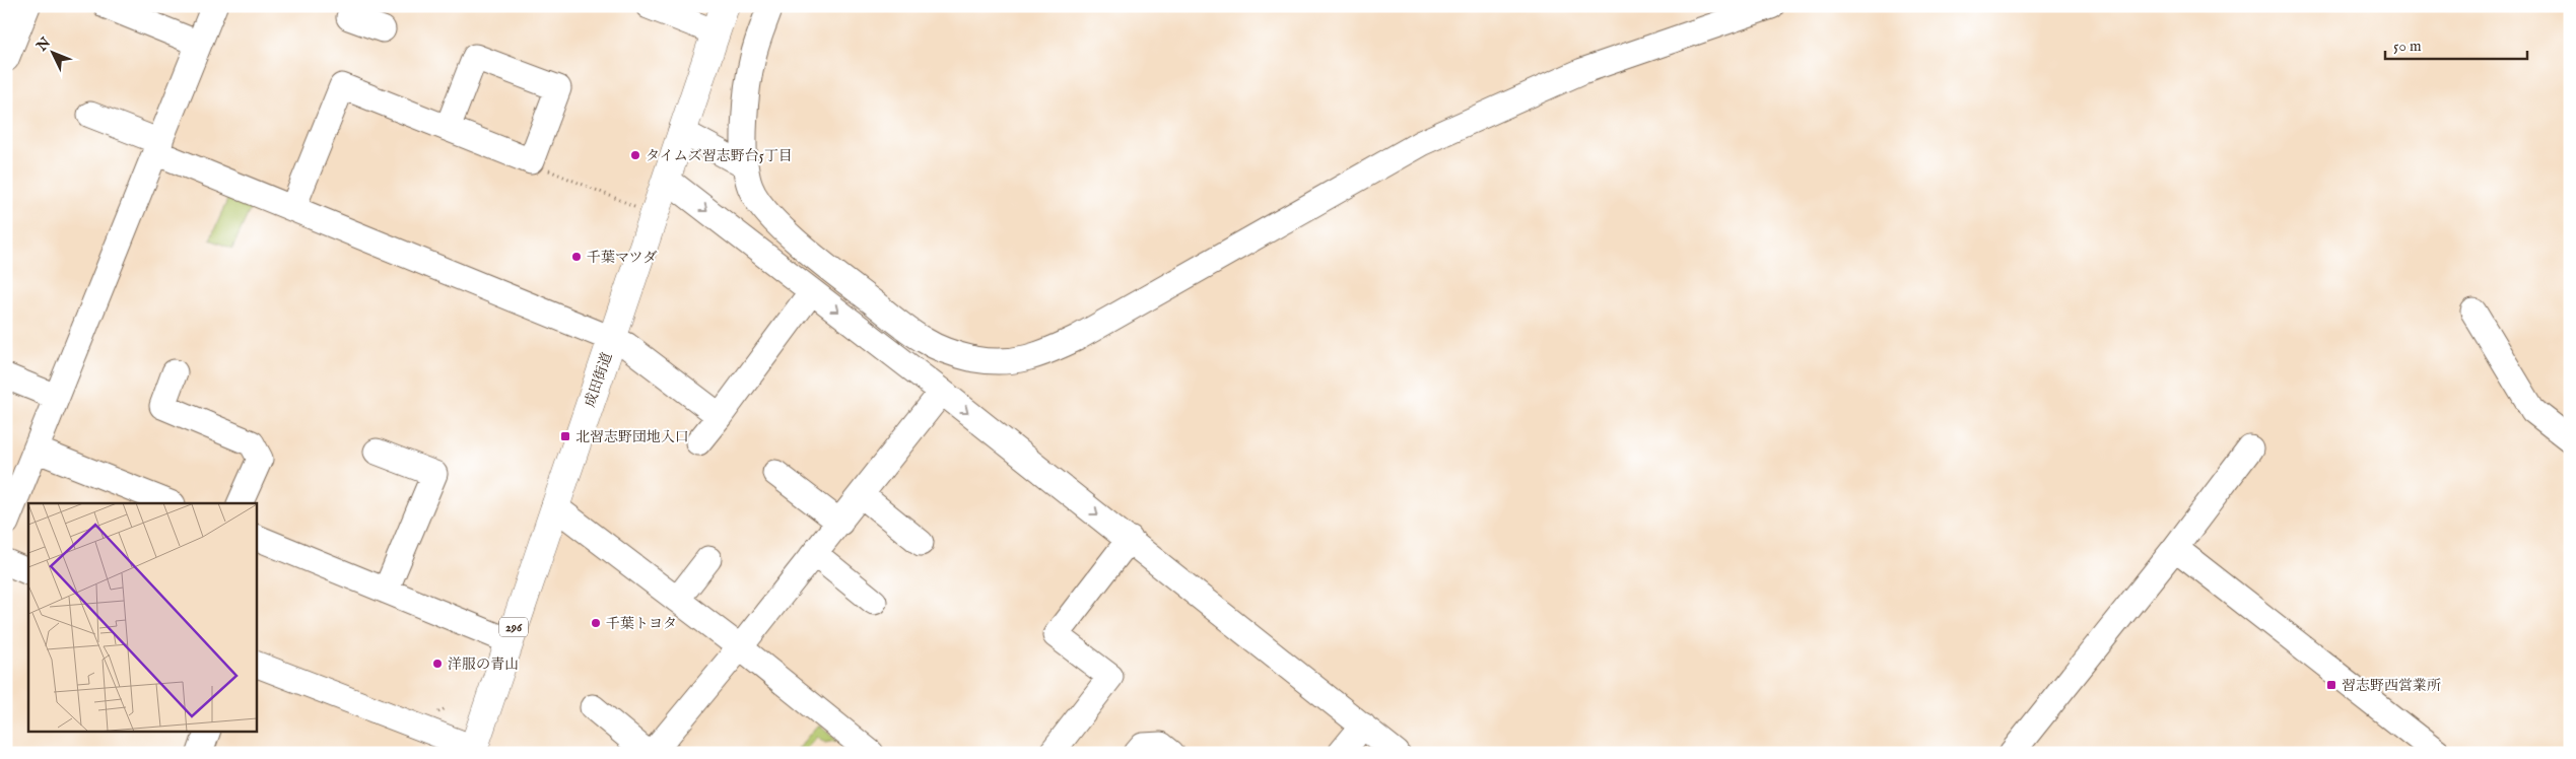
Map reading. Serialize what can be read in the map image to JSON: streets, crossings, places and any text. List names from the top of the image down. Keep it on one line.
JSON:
{"streets":{"highway":["成田街道","296"]},"places":{"other":["タイムズ習志野台5丁目","千葉マツダ","千葉トヨタ","洋服の青山"],"transit":["北習志野団地入口","習志野西営業所"]},"scale_bar":"50 m","north":"top left"}
